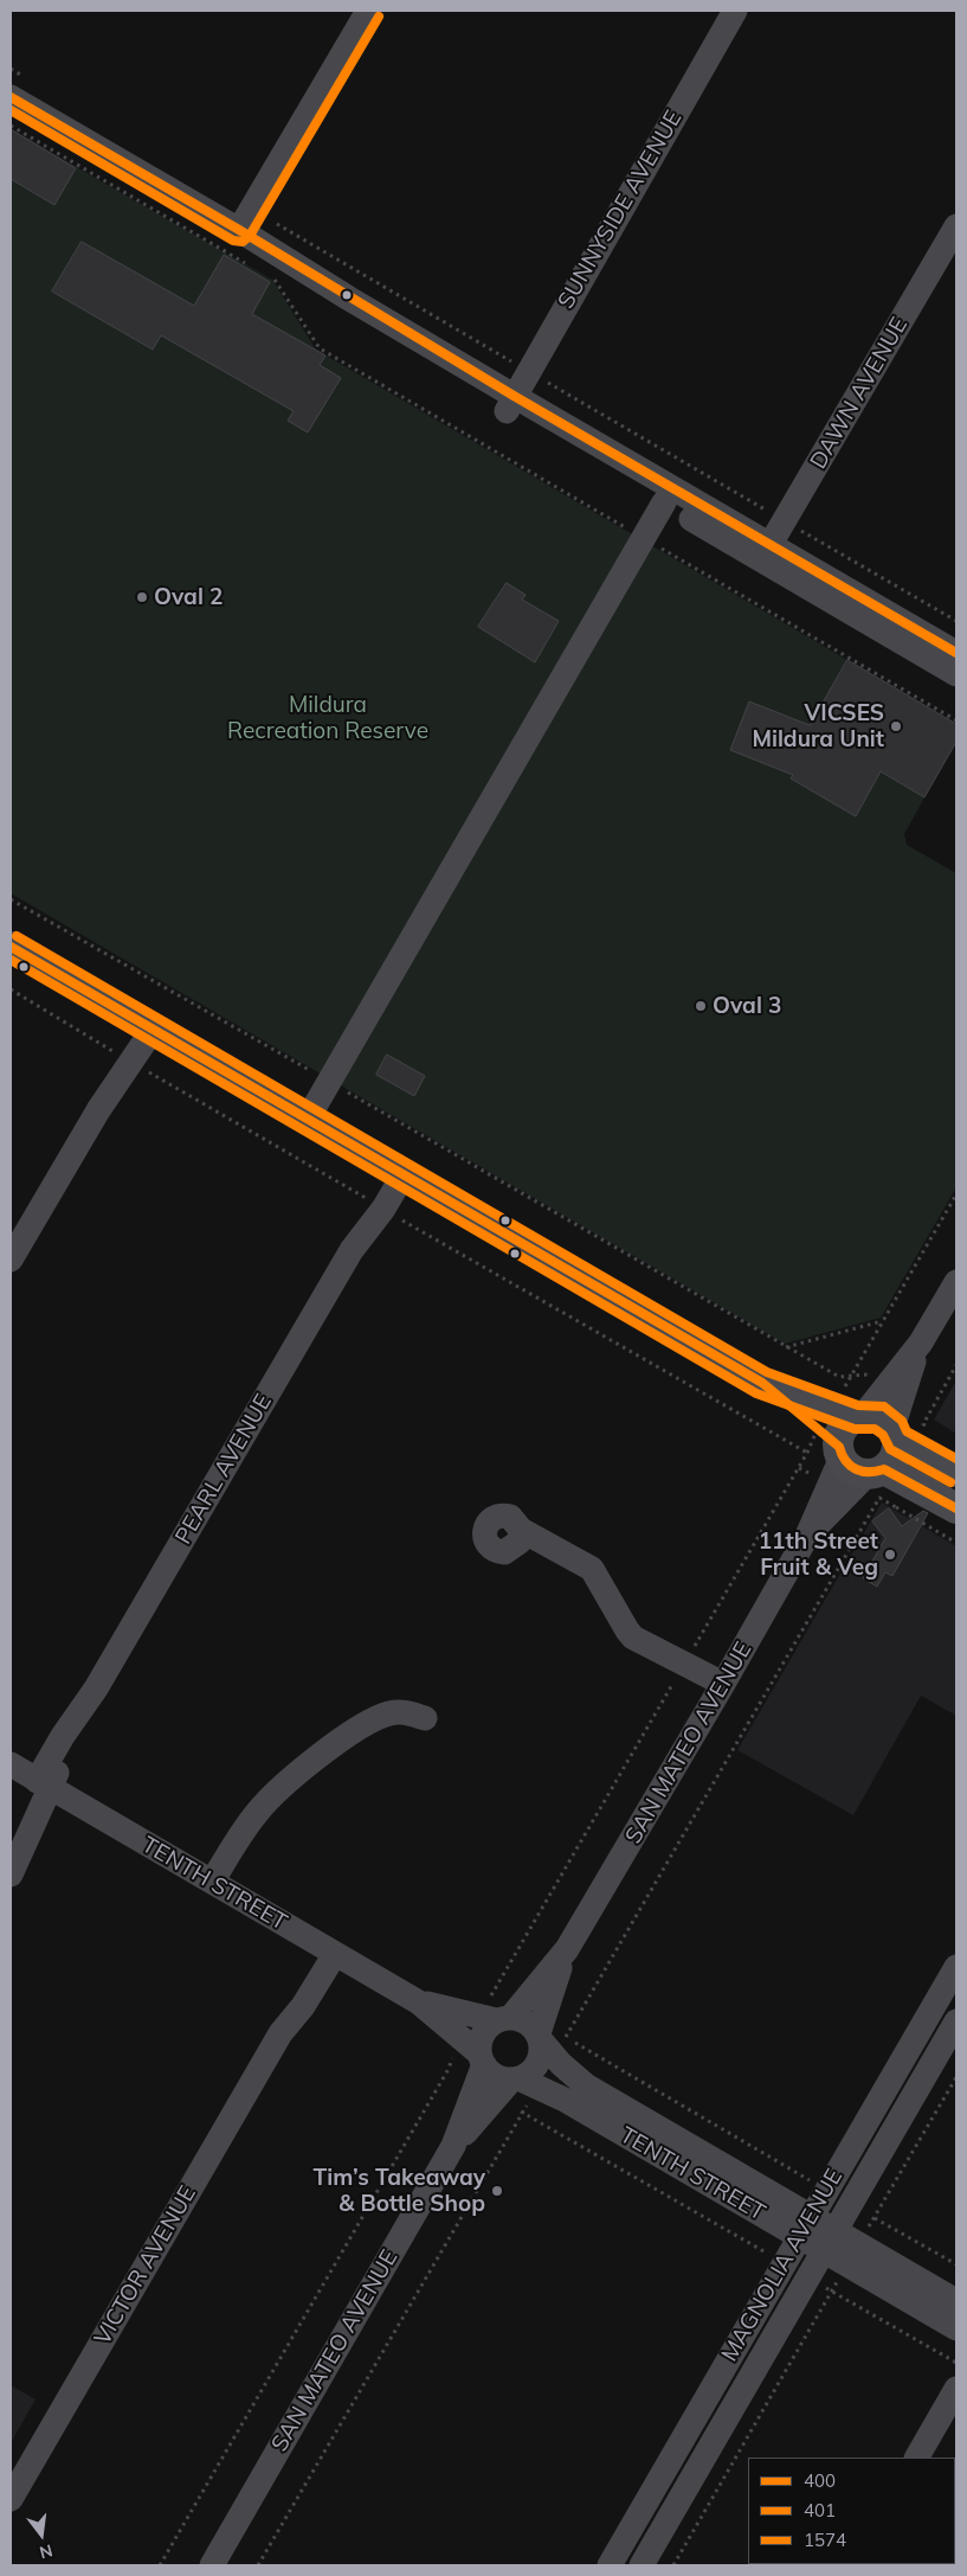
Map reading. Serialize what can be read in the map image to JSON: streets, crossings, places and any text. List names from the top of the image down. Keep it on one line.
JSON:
{"streets":{"street":["SUNNYSIDE AVENUE","DAWN AVENUE","PEARL AVENUE","SAN MATEO AVENUE","TENTH STREET","VICTOR AVENUE","MAGNOLIA AVENUE"]},"crossings":[["PEARL AVENUE","TENTH STREET"],["SAN MATEO AVENUE","TENTH STREET"],["TENTH STREET","VICTOR AVENUE"],["TENTH STREET","MAGNOLIA AVENUE"]],"parks":["Mildura Recreation Reserve"],"places":["Oval 2","VICSES Mildura Unit","Oval 3","11th Street Fruit & Veg","Tim’s Takeaway & Bottle Shop"],"lines":["transit line 401","transit line 400","transit line 1574"],"legend":["400","401","1574"],"north":"bottom"}
